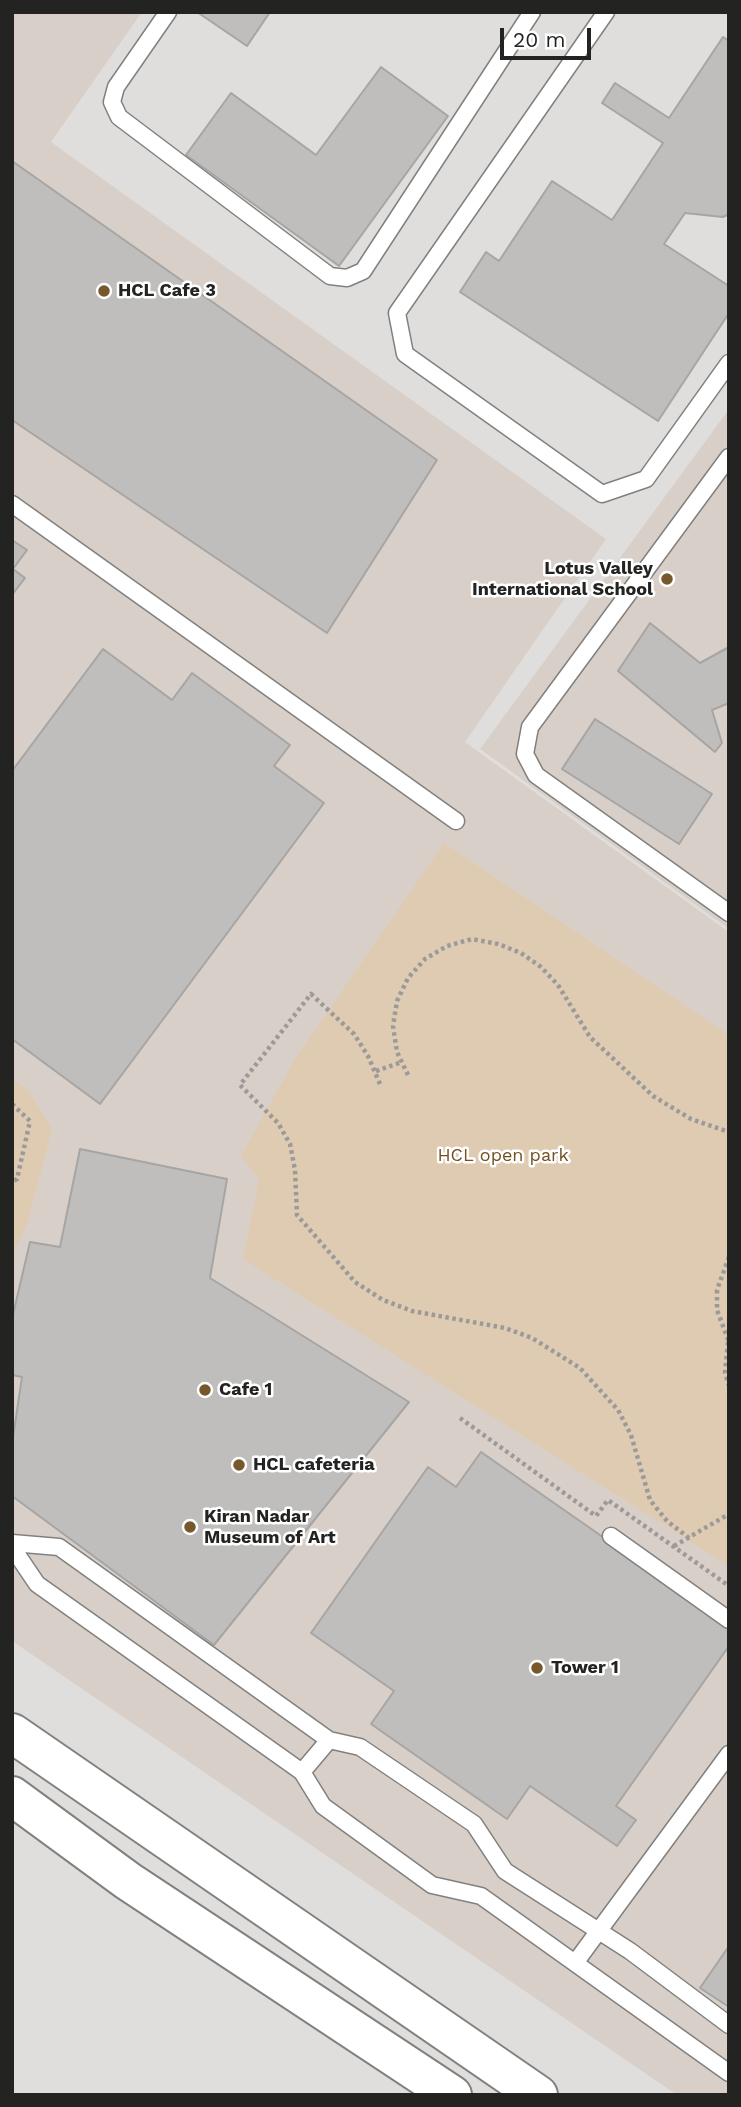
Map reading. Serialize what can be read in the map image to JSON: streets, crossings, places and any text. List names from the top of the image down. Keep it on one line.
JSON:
{"parks":["HCL open park"],"places":["HCL Cafe 3","Lotus Valley International School","Cafe 1","HCL cafeteria","Kiran Nadar Museum of Art","Tower 1"],"scale_bar":"20 m"}
